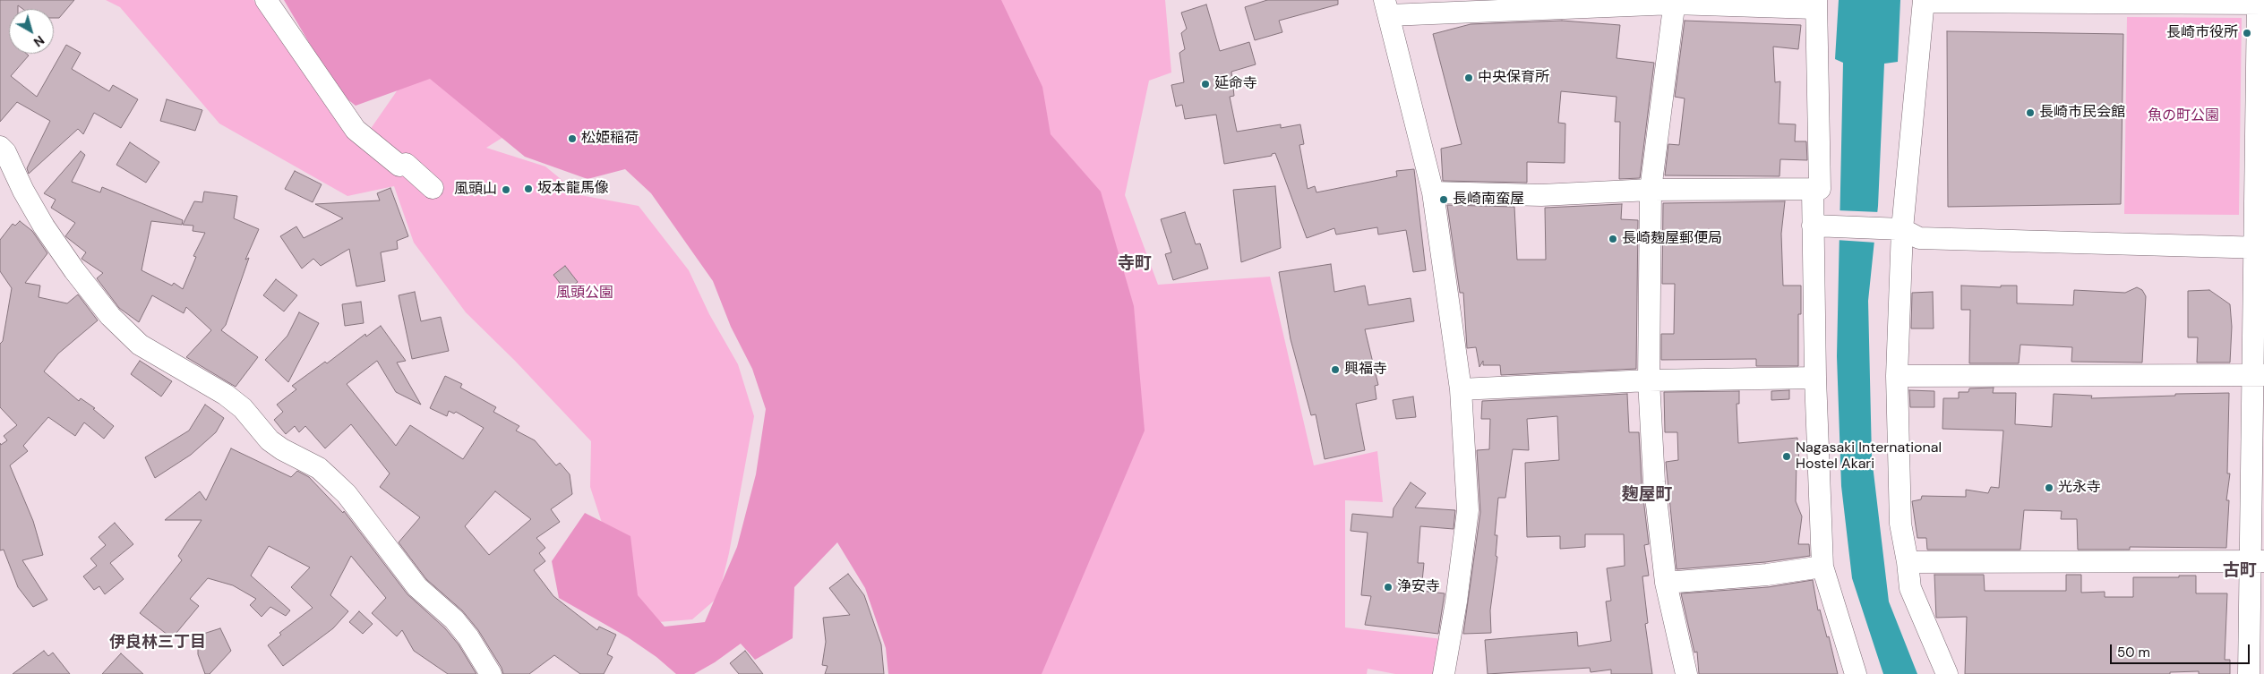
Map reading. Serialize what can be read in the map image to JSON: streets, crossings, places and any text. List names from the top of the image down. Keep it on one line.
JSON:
{"districts":["寺町","麹屋町","古町","伊良林三丁目"],"parks":["魚の町公園","風頭公園"],"places":["長崎市役所","中央保育所","延命寺","長崎市民会館","松姫稲荷","坂本龍馬像","風頭山","長崎南蛮屋","長崎麹屋郵便局","興福寺","Nagasaki International Hostel Akari","光永寺","浄安寺"],"scale_bar":"50 m","north":"bottom right"}
